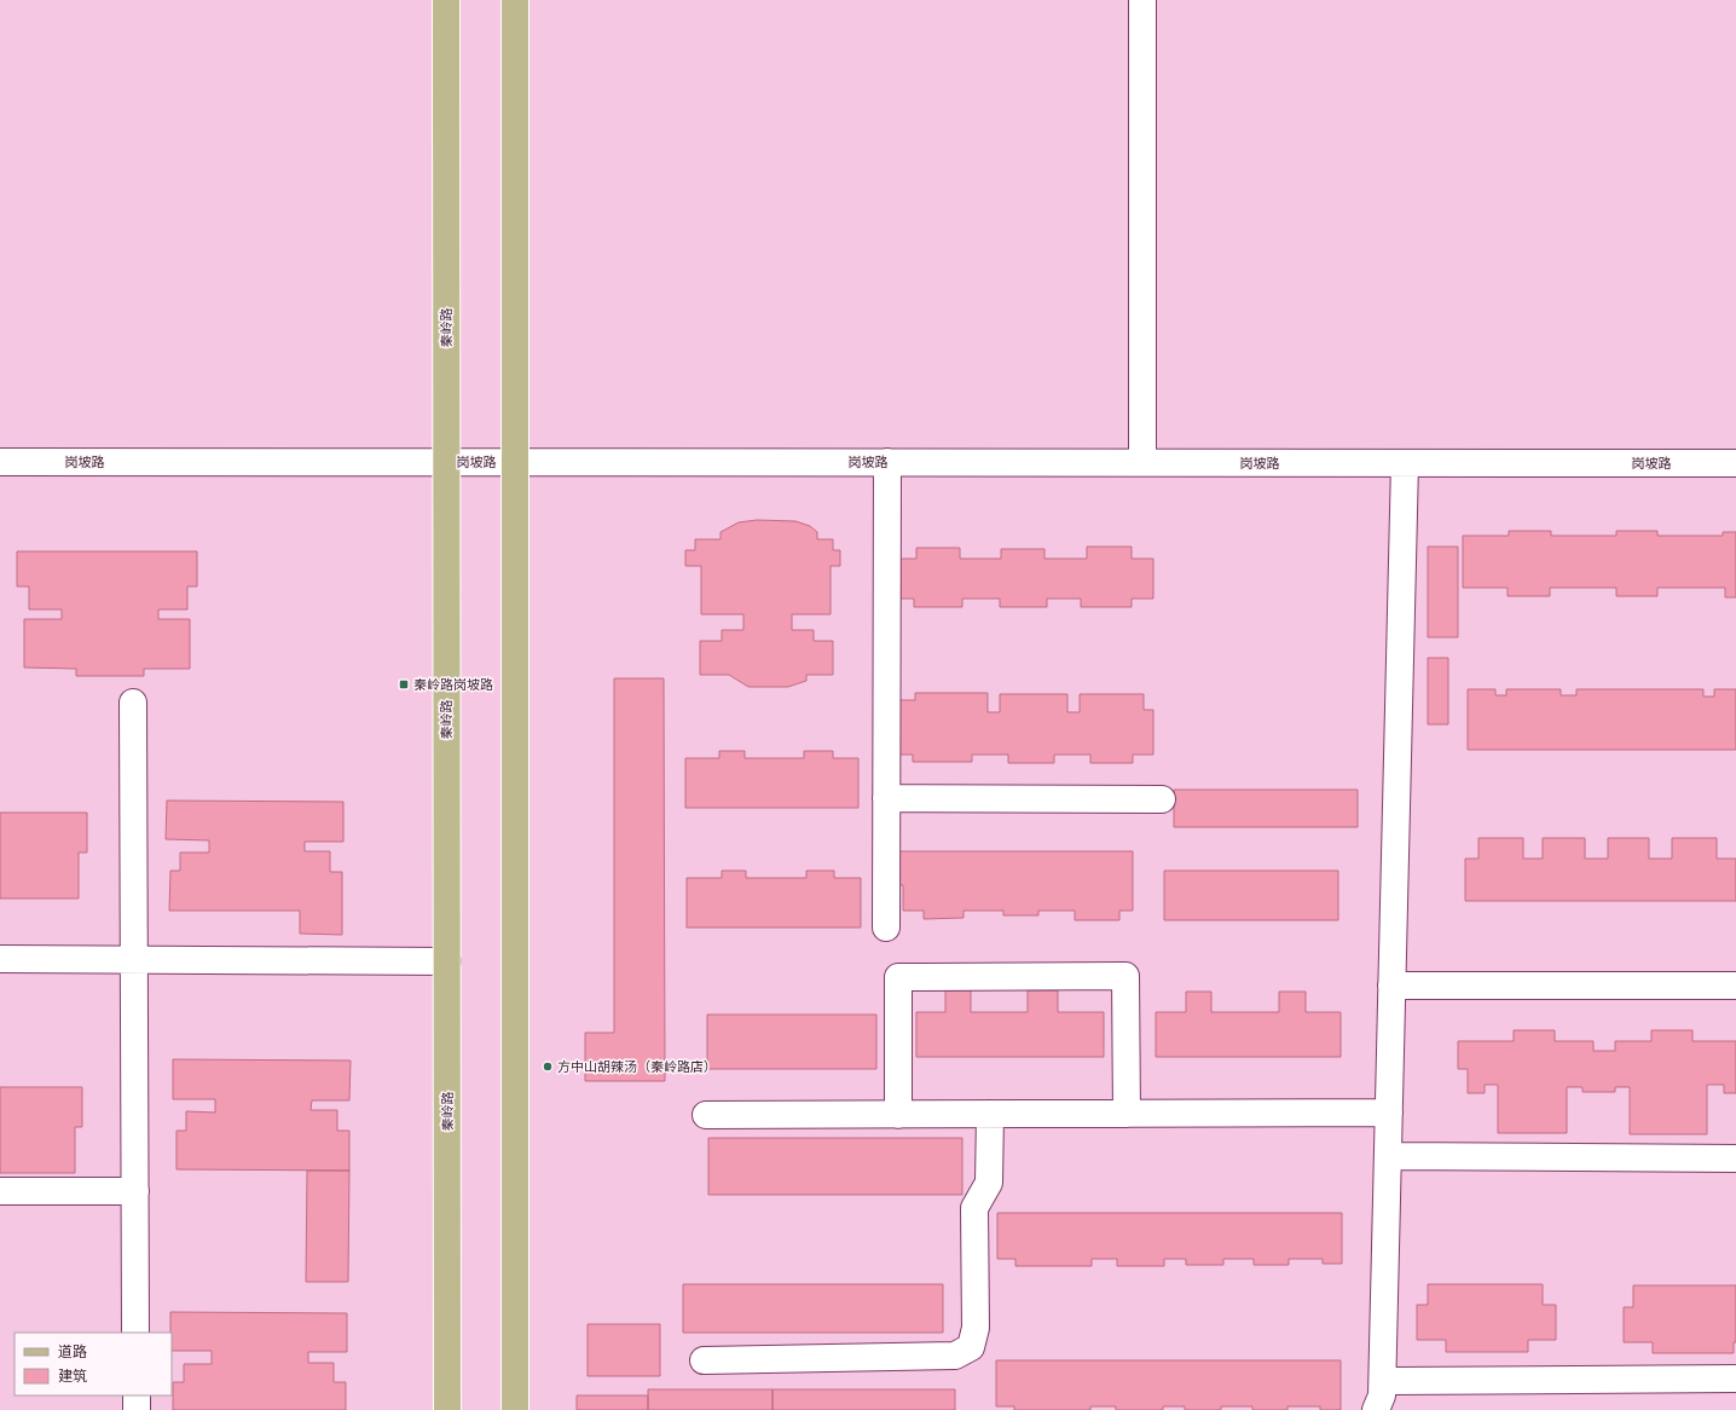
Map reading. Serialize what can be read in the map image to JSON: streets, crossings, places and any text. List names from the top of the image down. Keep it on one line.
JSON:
{"streets":{"main road":["秦岭路"],"street":["岗坡路"]},"crossings":[["秦岭路","岗坡路"]],"places":{"transit":["秦岭路岗坡路"],"other":["方中山胡辣汤（秦岭路店）"]},"legend":["道路","建筑"]}
